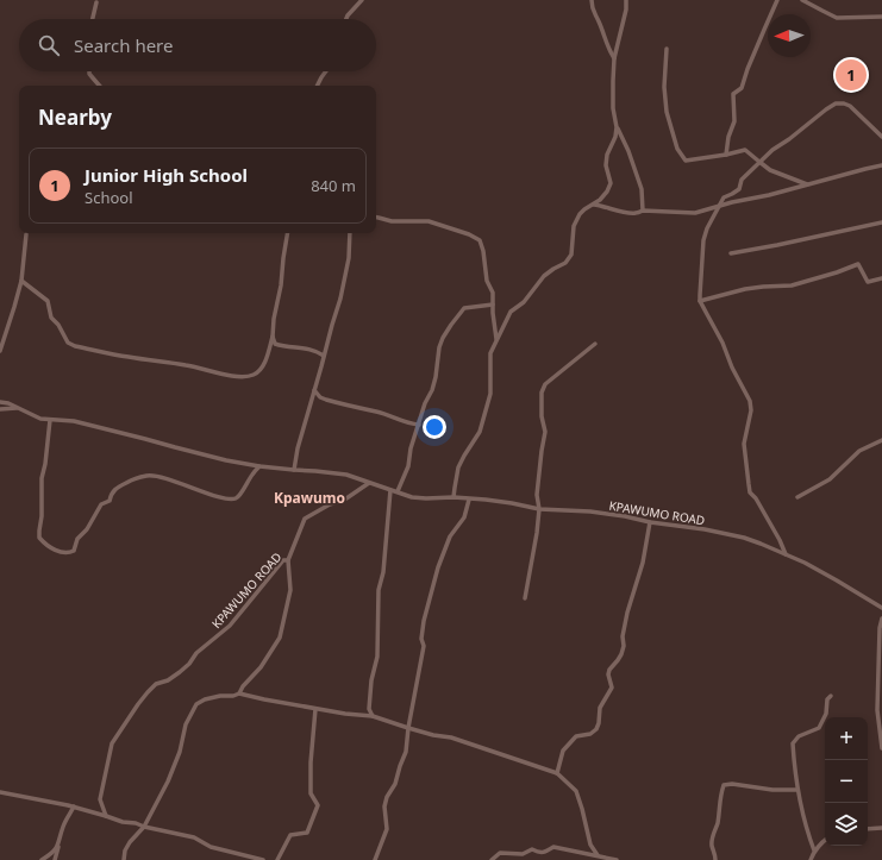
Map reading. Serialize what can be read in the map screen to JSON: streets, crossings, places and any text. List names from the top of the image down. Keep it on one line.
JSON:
{"streets":{"street":["KPAWUMO ROAD"]},"districts":["Kpawumo"],"north":"left","page":{"search":"Search here","pins":"1","heading":"Nearby","list":[{"mark":"1","name":"Junior High School","note":"School","value":"840 m"}],"map_buttons":["+","−"]}}
